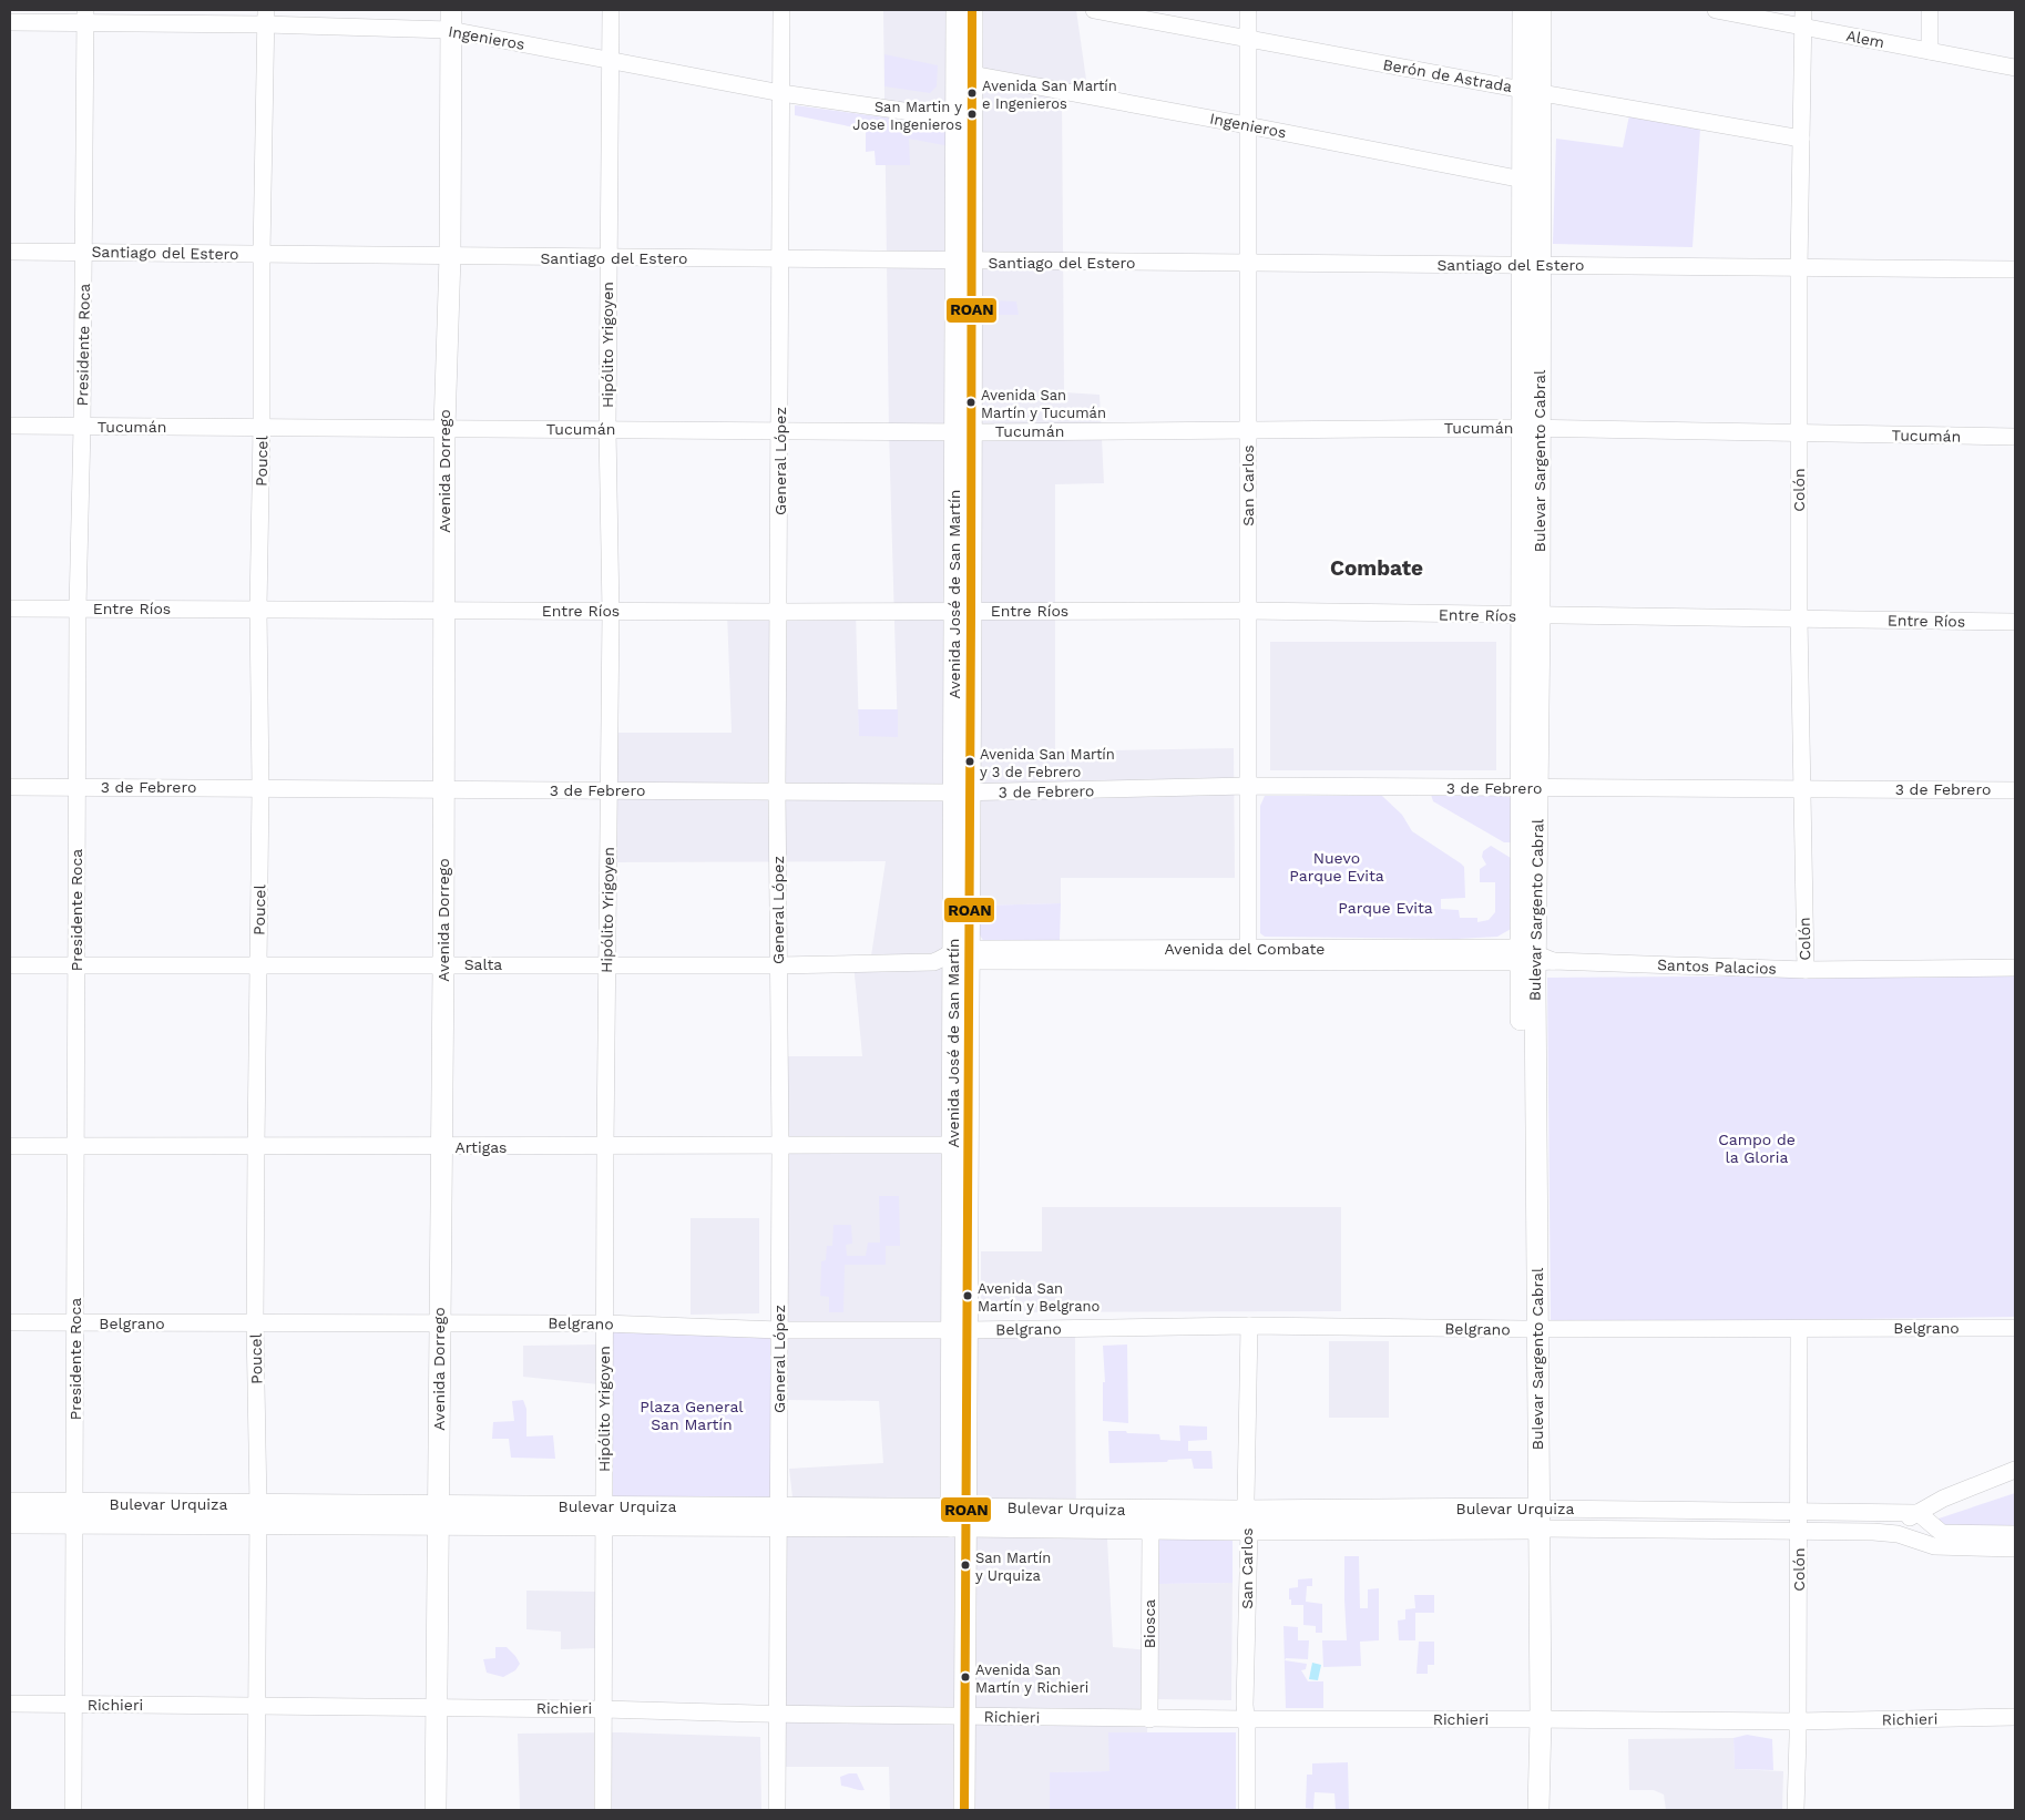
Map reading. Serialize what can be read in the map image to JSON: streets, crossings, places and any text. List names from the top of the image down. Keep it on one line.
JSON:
{"streets":{"main road":["Bulevar Sargento Cabral","Avenida Dorrego","Avenida José de San Martín","Bulevar Urquiza"],"street":["Ingenieros","Alem","Berón de Astrada","Santiago del Estero","Presidente Roca","Hipólito Yrigoyen","Tucumán","Poucel","General López","San Carlos","Colón","Entre Ríos","3 de Febrero","Avenida del Combate","Salta","Santos Palacios","Artigas","Belgrano","Biosca","Richieri"]},"crossings":[["Ingenieros","Presidente Roca"],["Ingenieros","Hipólito Yrigoyen"],["Ingenieros","Poucel"],["Ingenieros","General López"],["Ingenieros","Bulevar Sargento Cabral"],["Ingenieros","Avenida Dorrego"],["Ingenieros","San Carlos"],["Ingenieros","Avenida José de San Martín"],["Alem","Colón"],["Berón de Astrada","Bulevar Sargento Cabral"],["Berón de Astrada","San Carlos"],["Berón de Astrada","Colón"],["Santiago del Estero","Presidente Roca"],["Santiago del Estero","Hipólito Yrigoyen"],["Santiago del Estero","Poucel"],["Santiago del Estero","General López"],["Santiago del Estero","Bulevar Sargento Cabral"],["Santiago del Estero","Avenida Dorrego"],["Santiago del Estero","San Carlos"],["Santiago del Estero","Colón"],["Santiago del Estero","Avenida José de San Martín"],["Presidente Roca","Tucumán"],["Presidente Roca","Entre Ríos"],["Presidente Roca","3 de Febrero"],["Presidente Roca","Salta"],["Presidente Roca","Artigas"],["Presidente Roca","Belgrano"],["Presidente Roca","Bulevar Urquiza"],["Presidente Roca","Richieri"],["Hipólito Yrigoyen","Tucumán"],["Hipólito Yrigoyen","Entre Ríos"],["Hipólito Yrigoyen","3 de Febrero"],["Hipólito Yrigoyen","Salta"],["Hipólito Yrigoyen","Artigas"],["Hipólito Yrigoyen","Belgrano"],["Hipólito Yrigoyen","Bulevar Urquiza"],["Hipólito Yrigoyen","Richieri"],["Tucumán","Poucel"],["Tucumán","General López"],["Tucumán","Bulevar Sargento Cabral"],["Tucumán","Avenida Dorrego"],["Tucumán","San Carlos"],["Tucumán","Colón"],["Tucumán","Avenida José de San Martín"],["Poucel","Entre Ríos"],["Poucel","3 de Febrero"],["Poucel","Salta"],["Poucel","Artigas"],["Poucel","Belgrano"],["Poucel","Bulevar Urquiza"],["Poucel","Richieri"],["General López","Entre Ríos"],["General López","3 de Febrero"],["General López","Salta"],["General López","Artigas"],["General López","Belgrano"],["General López","Bulevar Urquiza"],["General López","Richieri"],["Bulevar Sargento Cabral","Entre Ríos"],["Bulevar Sargento Cabral","3 de Febrero"],["Bulevar Sargento Cabral","Avenida del Combate"],["Bulevar Sargento Cabral","Santos Palacios"],["Bulevar Sargento Cabral","Belgrano"],["Bulevar Sargento Cabral","Bulevar Urquiza"],["Bulevar Sargento Cabral","Richieri"],["Avenida Dorrego","Entre Ríos"],["Avenida Dorrego","3 de Febrero"],["Avenida Dorrego","Salta"],["Avenida Dorrego","Artigas"],["Avenida Dorrego","Belgrano"],["Avenida Dorrego","Bulevar Urquiza"],["Avenida Dorrego","Richieri"],["San Carlos","Entre Ríos"],["San Carlos","3 de Febrero"],["San Carlos","Avenida del Combate"],["San Carlos","Belgrano"],["San Carlos","Bulevar Urquiza"],["San Carlos","Richieri"],["Colón","Entre Ríos"],["Colón","3 de Febrero"],["Colón","Santos Palacios"],["Colón","Belgrano"],["Colón","Bulevar Urquiza"],["Colón","Richieri"],["Avenida José de San Martín","Entre Ríos"],["Avenida José de San Martín","3 de Febrero"],["Avenida José de San Martín","Avenida del Combate"],["Avenida José de San Martín","Salta"],["Avenida José de San Martín","Artigas"],["Avenida José de San Martín","Belgrano"],["Avenida José de San Martín","Bulevar Urquiza"],["Avenida José de San Martín","Richieri"],["Avenida del Combate","Salta"],["Avenida del Combate","Santos Palacios"],["Bulevar Urquiza","Biosca"],["Biosca","Richieri"]],"districts":["Combate"],"parks":["Nuevo Parque Evita","Parque Evita","Campo de la Gloria","Plaza General San Martín"],"places":["Avenida San Martín e Ingenieros","San Martin y Jose Ingenieros","Avenida San Martín y Tucumán","Avenida San Martín y 3 de Febrero","Avenida San Martín y Belgrano","San Martín y Urquiza","Avenida San Martín y Richieri"],"lines":["transit line ROAN"]}
